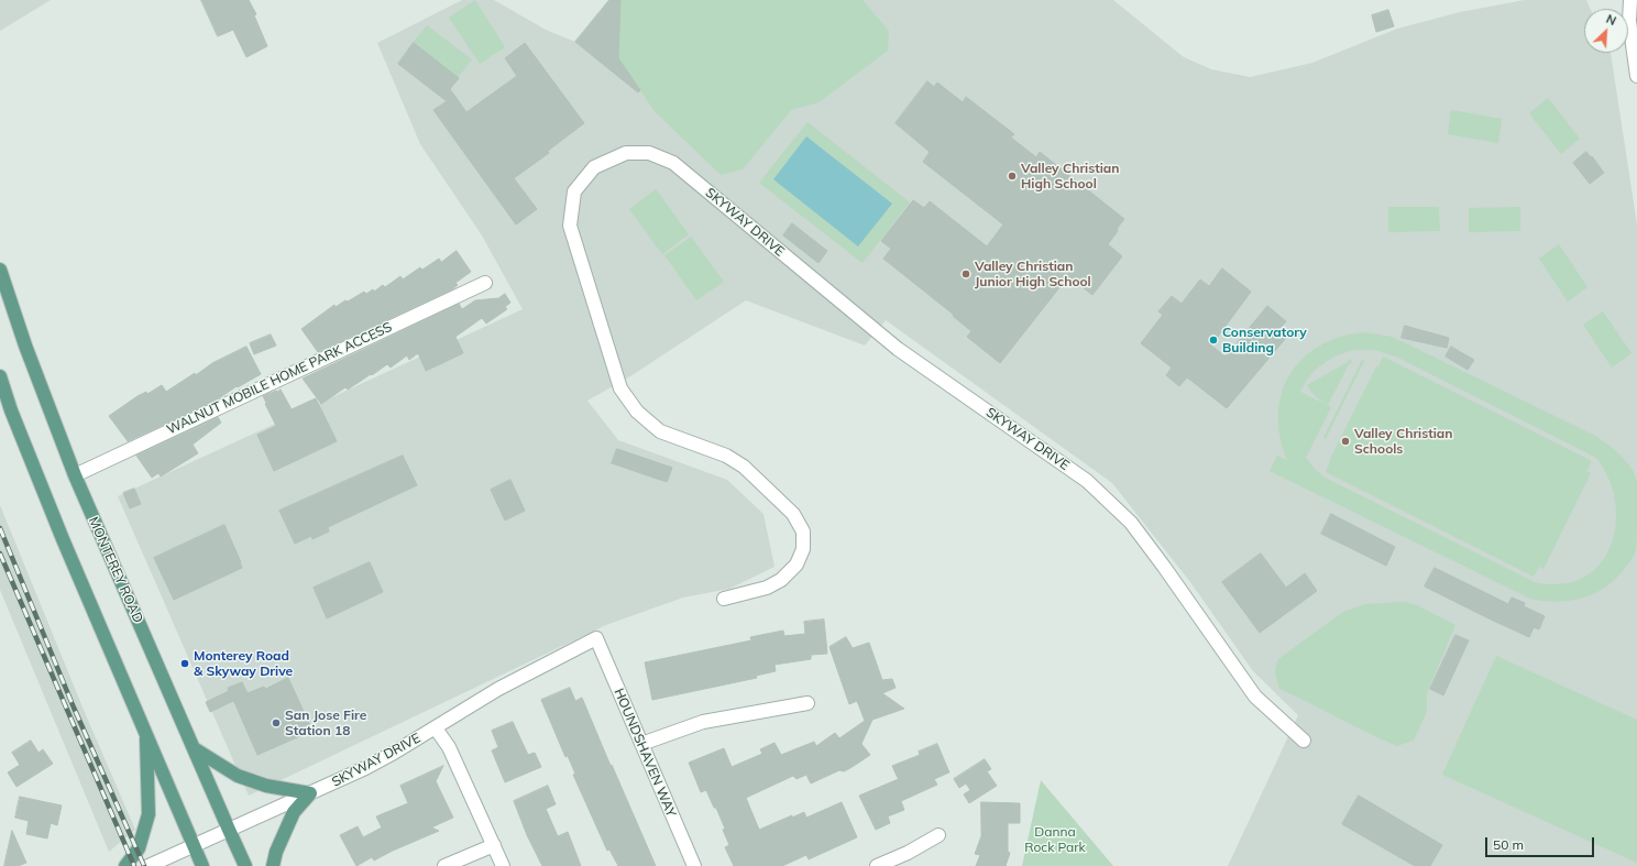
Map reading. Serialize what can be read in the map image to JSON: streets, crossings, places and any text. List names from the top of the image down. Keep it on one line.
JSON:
{"streets":{"main road":["MONTEREY ROAD"],"street":["SKYWAY DRIVE","WALNUT MOBILE HOME PARK ACCESS","HOUNDSHAVEN WAY"]},"crossings":[["SKYWAY DRIVE","MONTEREY ROAD"],["SKYWAY DRIVE","HOUNDSHAVEN WAY"],["WALNUT MOBILE HOME PARK ACCESS","MONTEREY ROAD"]],"parks":["Danna Rock Park"],"places":["Valley Christian High School","Valley Christian Junior High School","Conservatory Building","Valley Christian Schools","Monterey Road & Skyway Drive","San Jose Fire Station 18"],"scale_bar":"50 m","north":"top right"}
